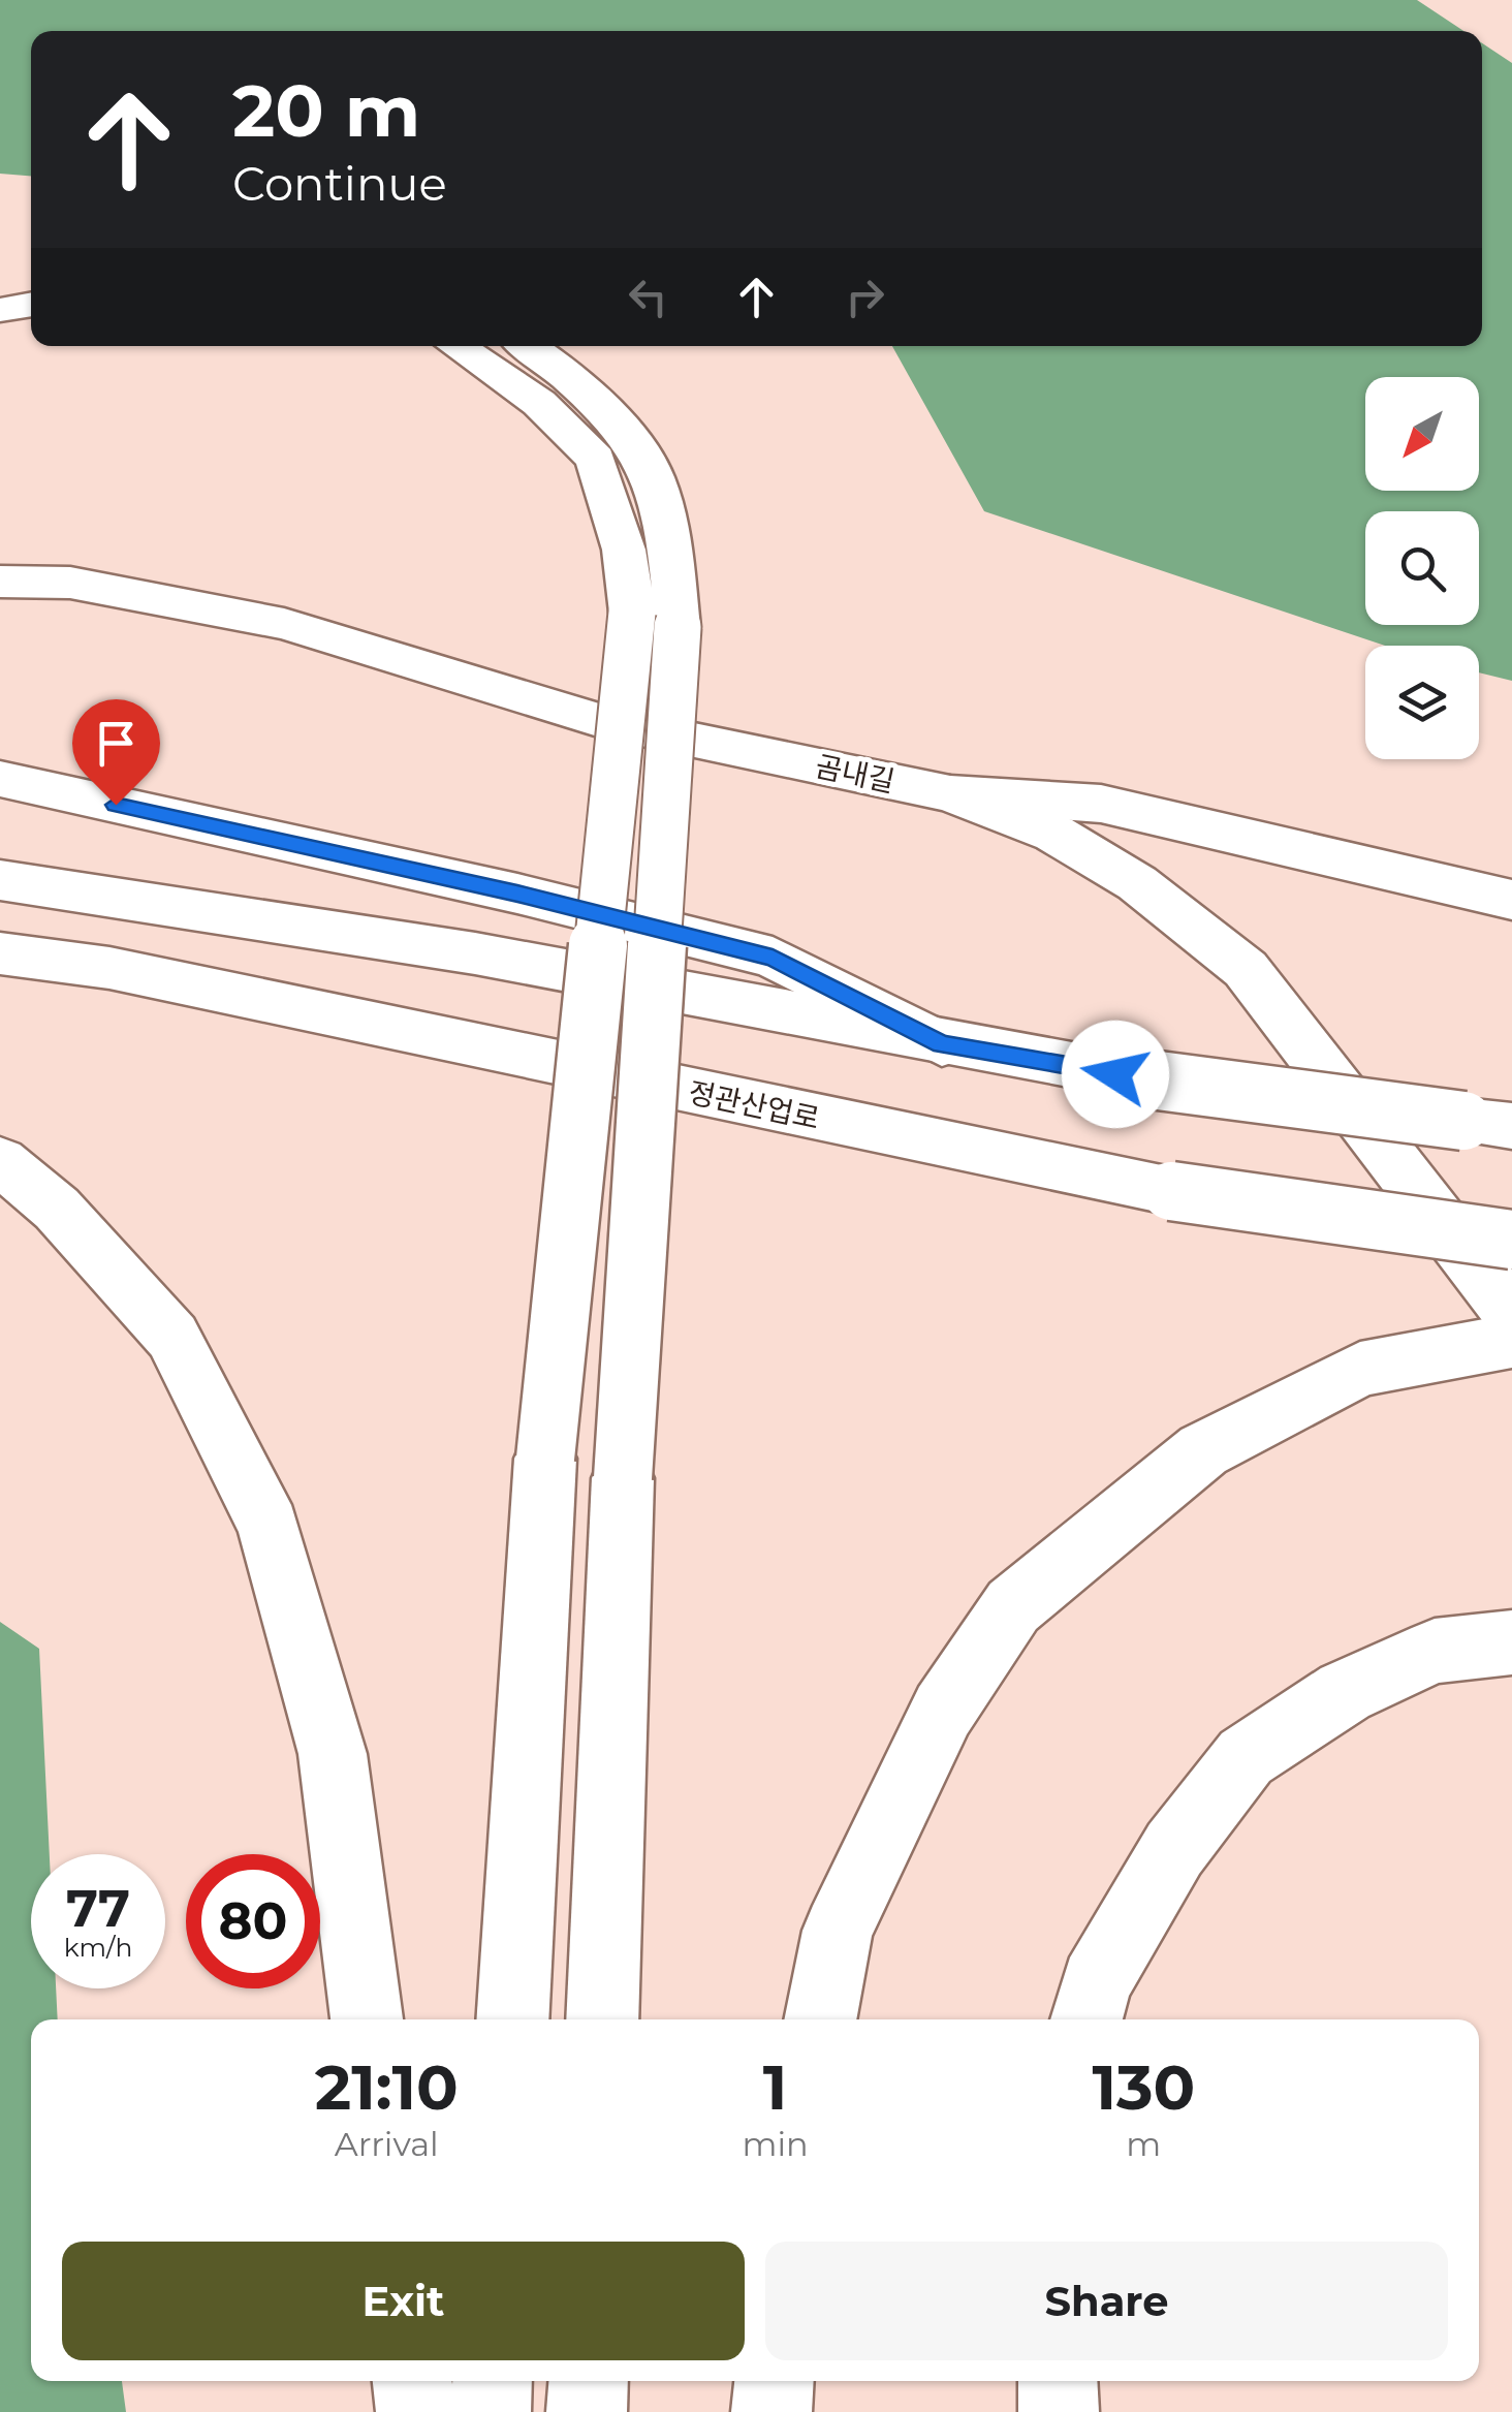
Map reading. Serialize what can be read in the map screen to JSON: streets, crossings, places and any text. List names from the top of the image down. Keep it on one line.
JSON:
{"streets":{"main road":["곰내길","정관산업로"]},"north":"bottom left","page":{"turn":["20 m","Continue"],"speed":"77 km/h","limit":"80","eta":["21:10","Arrival","1","min","130","m"],"buttons":["Exit","Share"]}}
